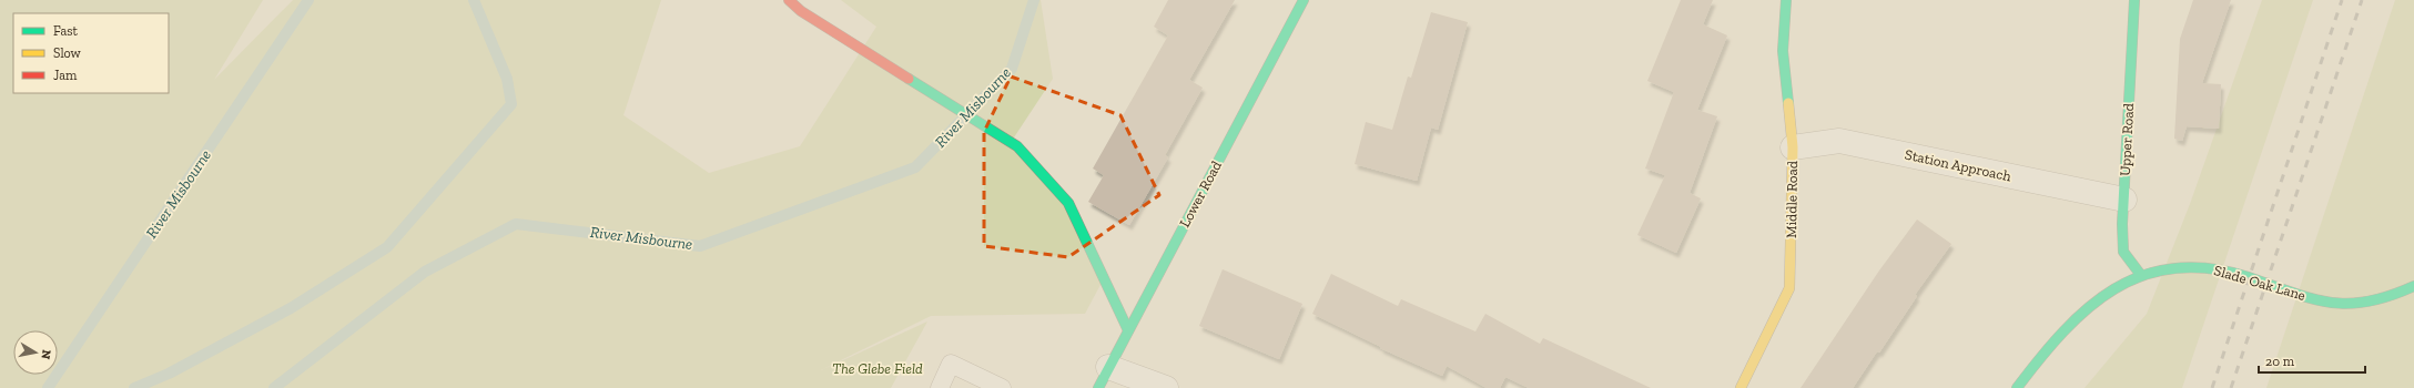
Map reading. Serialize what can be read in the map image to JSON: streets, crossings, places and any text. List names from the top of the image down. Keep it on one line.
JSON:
{"streets":{"street":["Upper Road","Station Approach","Lower Road","Middle Road","Slade Oak Lane"]},"crossings":[["Upper Road","Station Approach"],["Upper Road","Slade Oak Lane"],["Station Approach","Middle Road"]],"water":["River Misbourne"],"parks":["The Glebe Field"],"legend":["Fast","Slow","Jam"],"scale_bar":"20 m","north":"right"}
